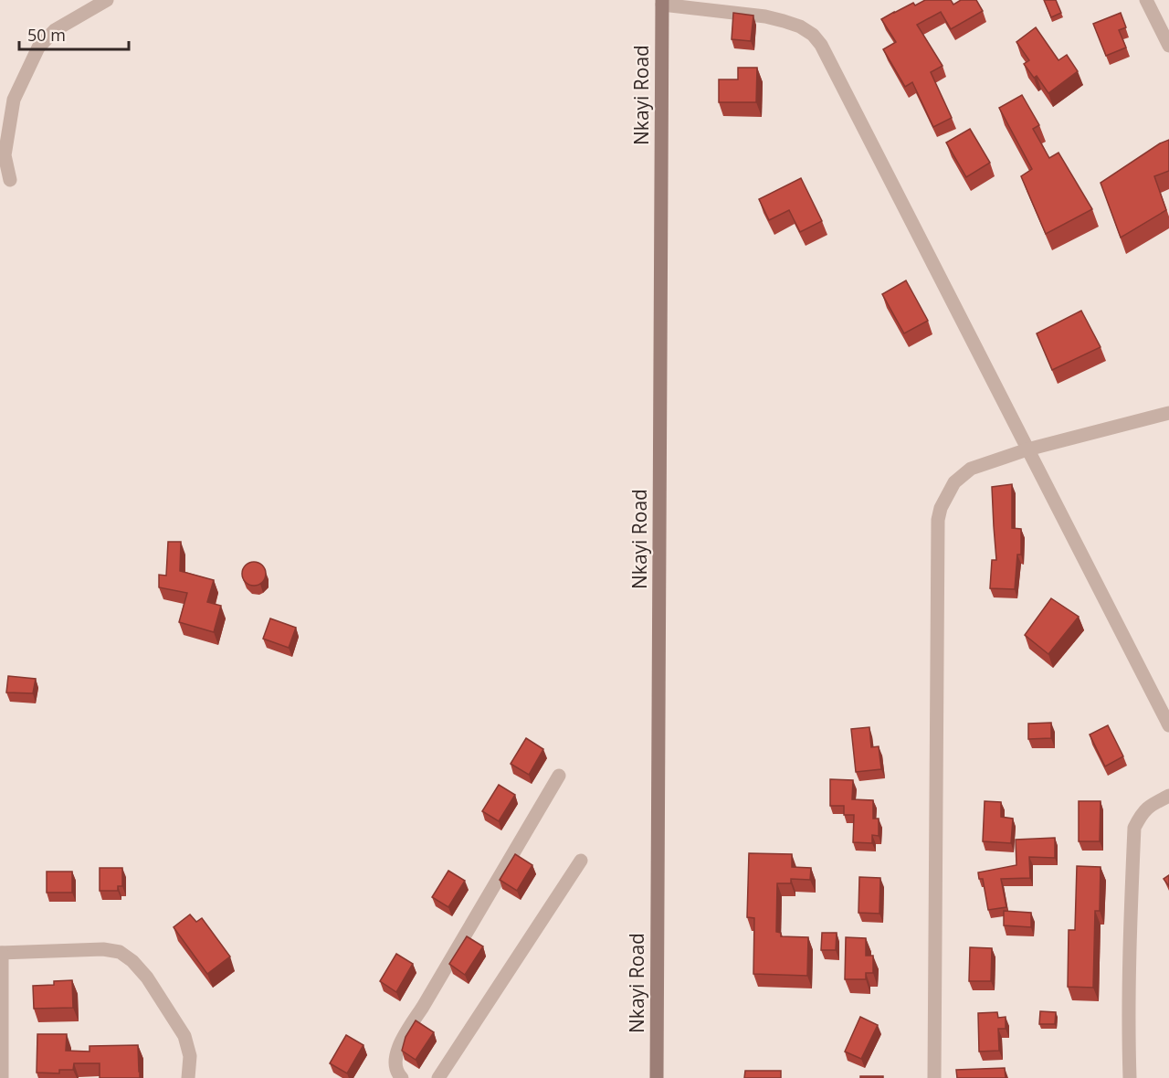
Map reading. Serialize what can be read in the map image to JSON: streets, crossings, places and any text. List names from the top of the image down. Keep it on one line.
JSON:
{"streets":{"main road":["Nkayi Road"]},"scale_bar":"50 m"}
